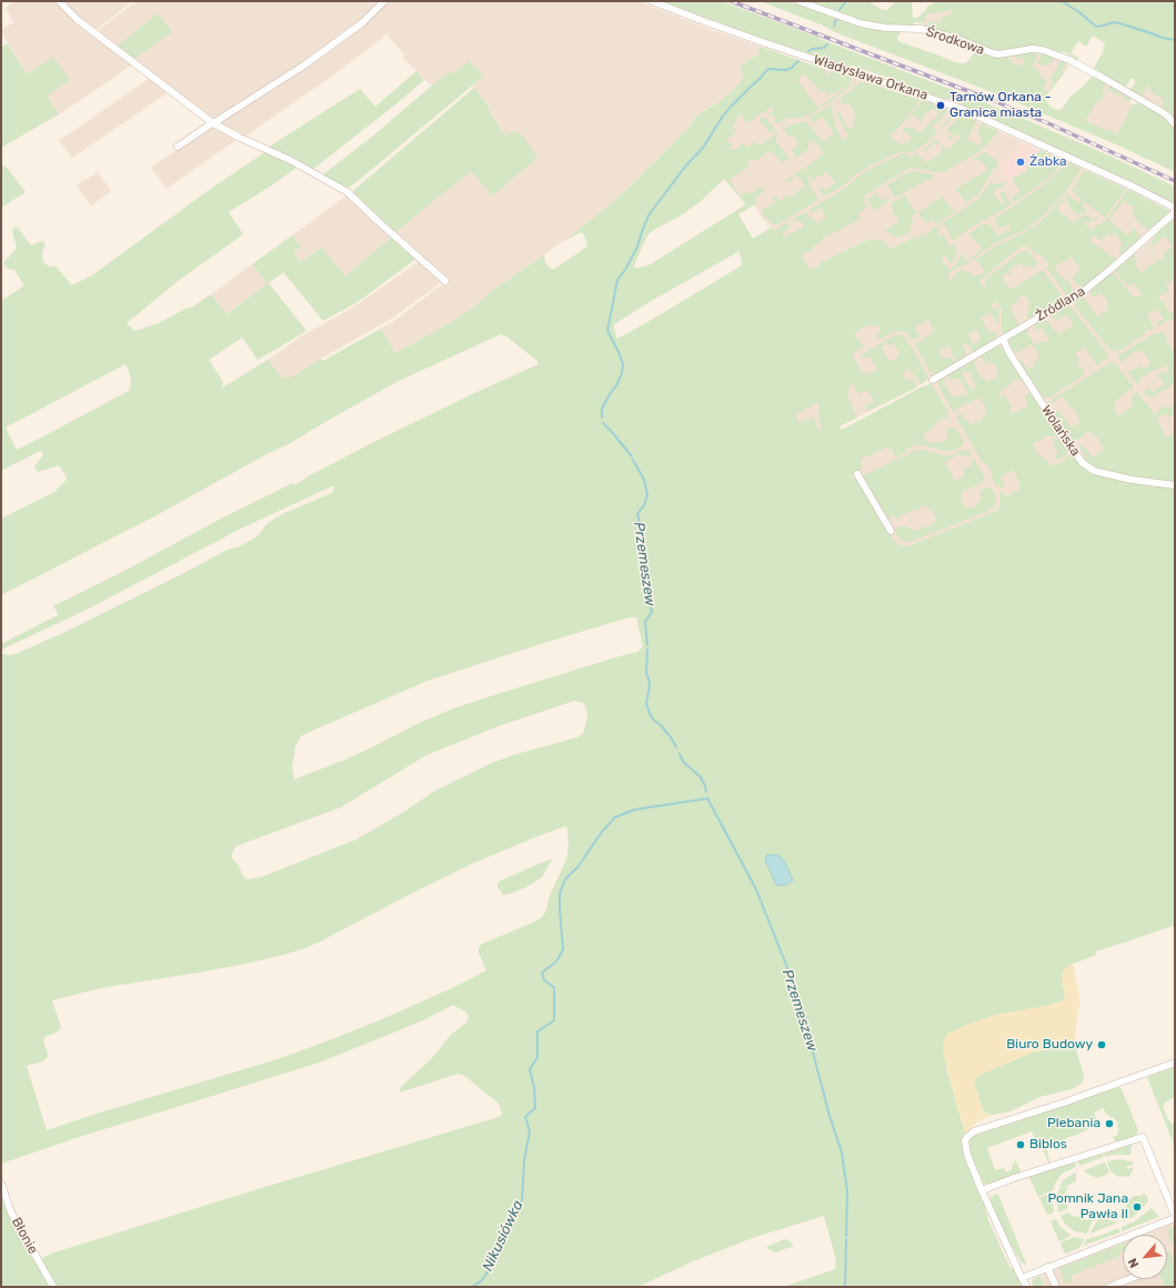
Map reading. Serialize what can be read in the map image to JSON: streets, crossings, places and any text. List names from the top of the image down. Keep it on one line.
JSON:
{"streets":{"street":["Środkowa","Władysława Orkana","Źródlana","Wolańska","Błonie"]},"crossings":[["Źródlana","Wolańska"]],"water":["Przemeszew","Nikusiówka"],"places":["Tarnów Orkana - Granica miasta","Żabka","Biuro Budowy","Plebania","Biblos","Pomnik Jana Pawła II"],"north":"bottom left"}
